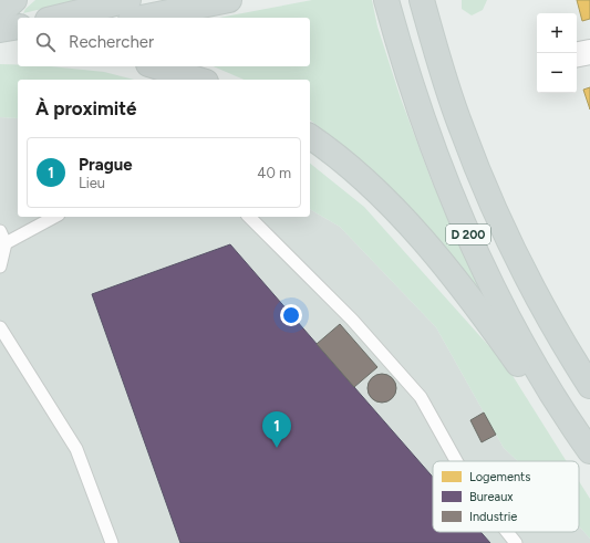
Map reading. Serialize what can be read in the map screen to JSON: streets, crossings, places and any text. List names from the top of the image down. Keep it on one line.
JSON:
{"streets":{"main road":["D 200"]},"legend":["Logements","Bureaux","Industrie"],"page":{"map_buttons":["+","−"],"search":"Rechercher","heading":"À proximité","list":[{"mark":"1","name":"Prague","note":"Lieu","value":"40 m"}],"pins":"1"}}
